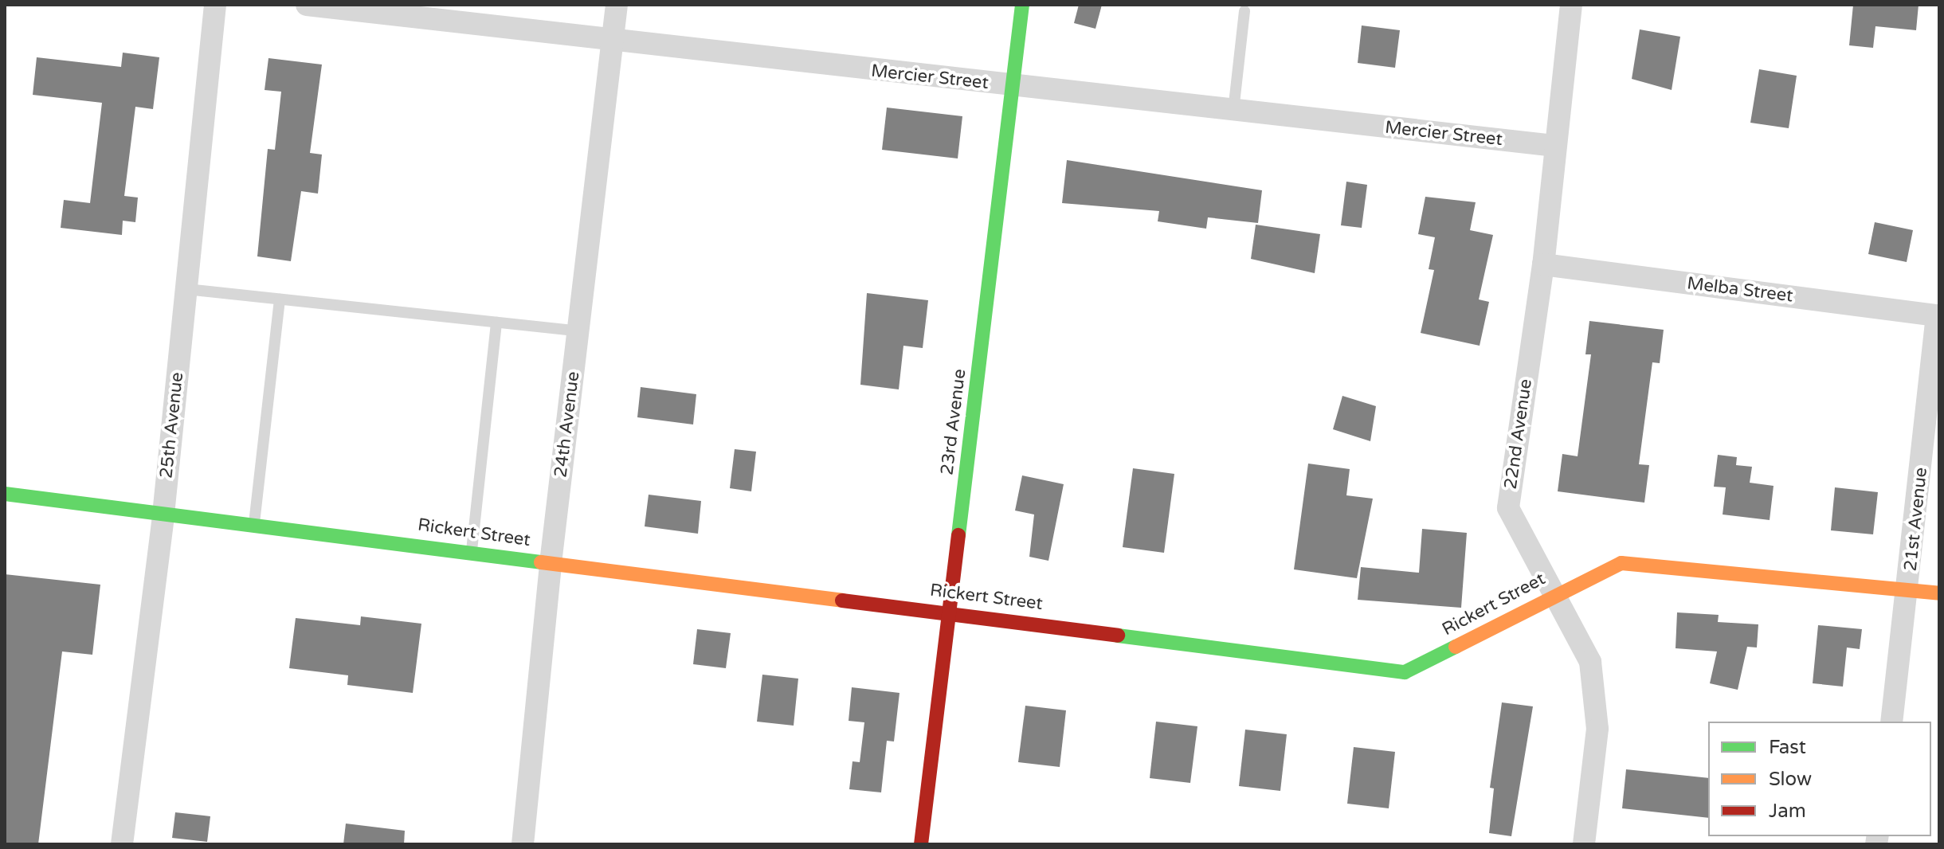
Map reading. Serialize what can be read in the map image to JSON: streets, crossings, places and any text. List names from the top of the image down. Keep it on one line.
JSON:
{"streets":{"street":["Mercier Street","Melba Street","23rd Avenue","24th Avenue","25th Avenue","22nd Avenue","21st Avenue","Rickert Street"]},"crossings":[["Mercier Street","23rd Avenue"],["Mercier Street","24th Avenue"],["Mercier Street","22nd Avenue"],["Melba Street","22nd Avenue"],["Melba Street","21st Avenue"],["23rd Avenue","Rickert Street"],["24th Avenue","Rickert Street"],["25th Avenue","Rickert Street"],["22nd Avenue","Rickert Street"],["21st Avenue","Rickert Street"]],"legend":["Fast","Slow","Jam"]}
